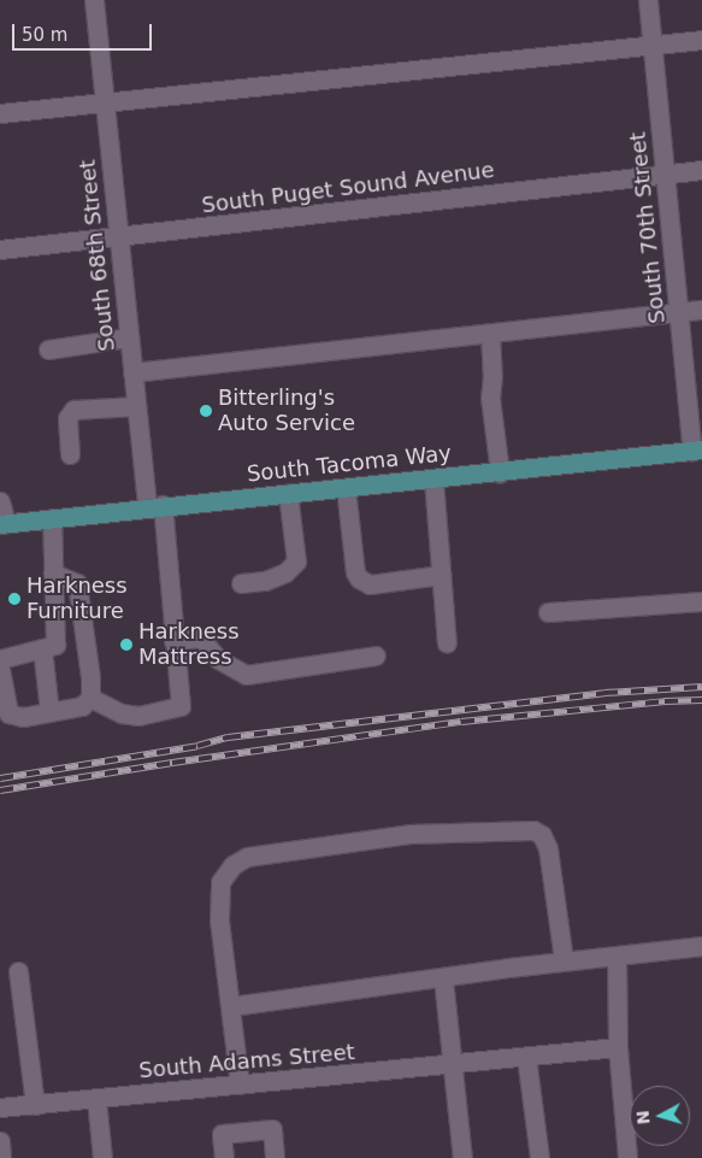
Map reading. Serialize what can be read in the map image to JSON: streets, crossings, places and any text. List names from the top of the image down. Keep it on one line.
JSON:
{"streets":{"main road":["South Tacoma Way"],"street":["South Puget Sound Avenue","South 70th Street","South 68th Street","South Adams Street"]},"crossings":[["South Puget Sound Avenue","South 70th Street"],["South Puget Sound Avenue","South 68th Street"],["South 70th Street","South Tacoma Way"],["South 68th Street","South Tacoma Way"]],"places":["Bitterling's Auto Service","Harkness Furniture","Harkness Mattress"],"scale_bar":"50 m","north":"left"}
